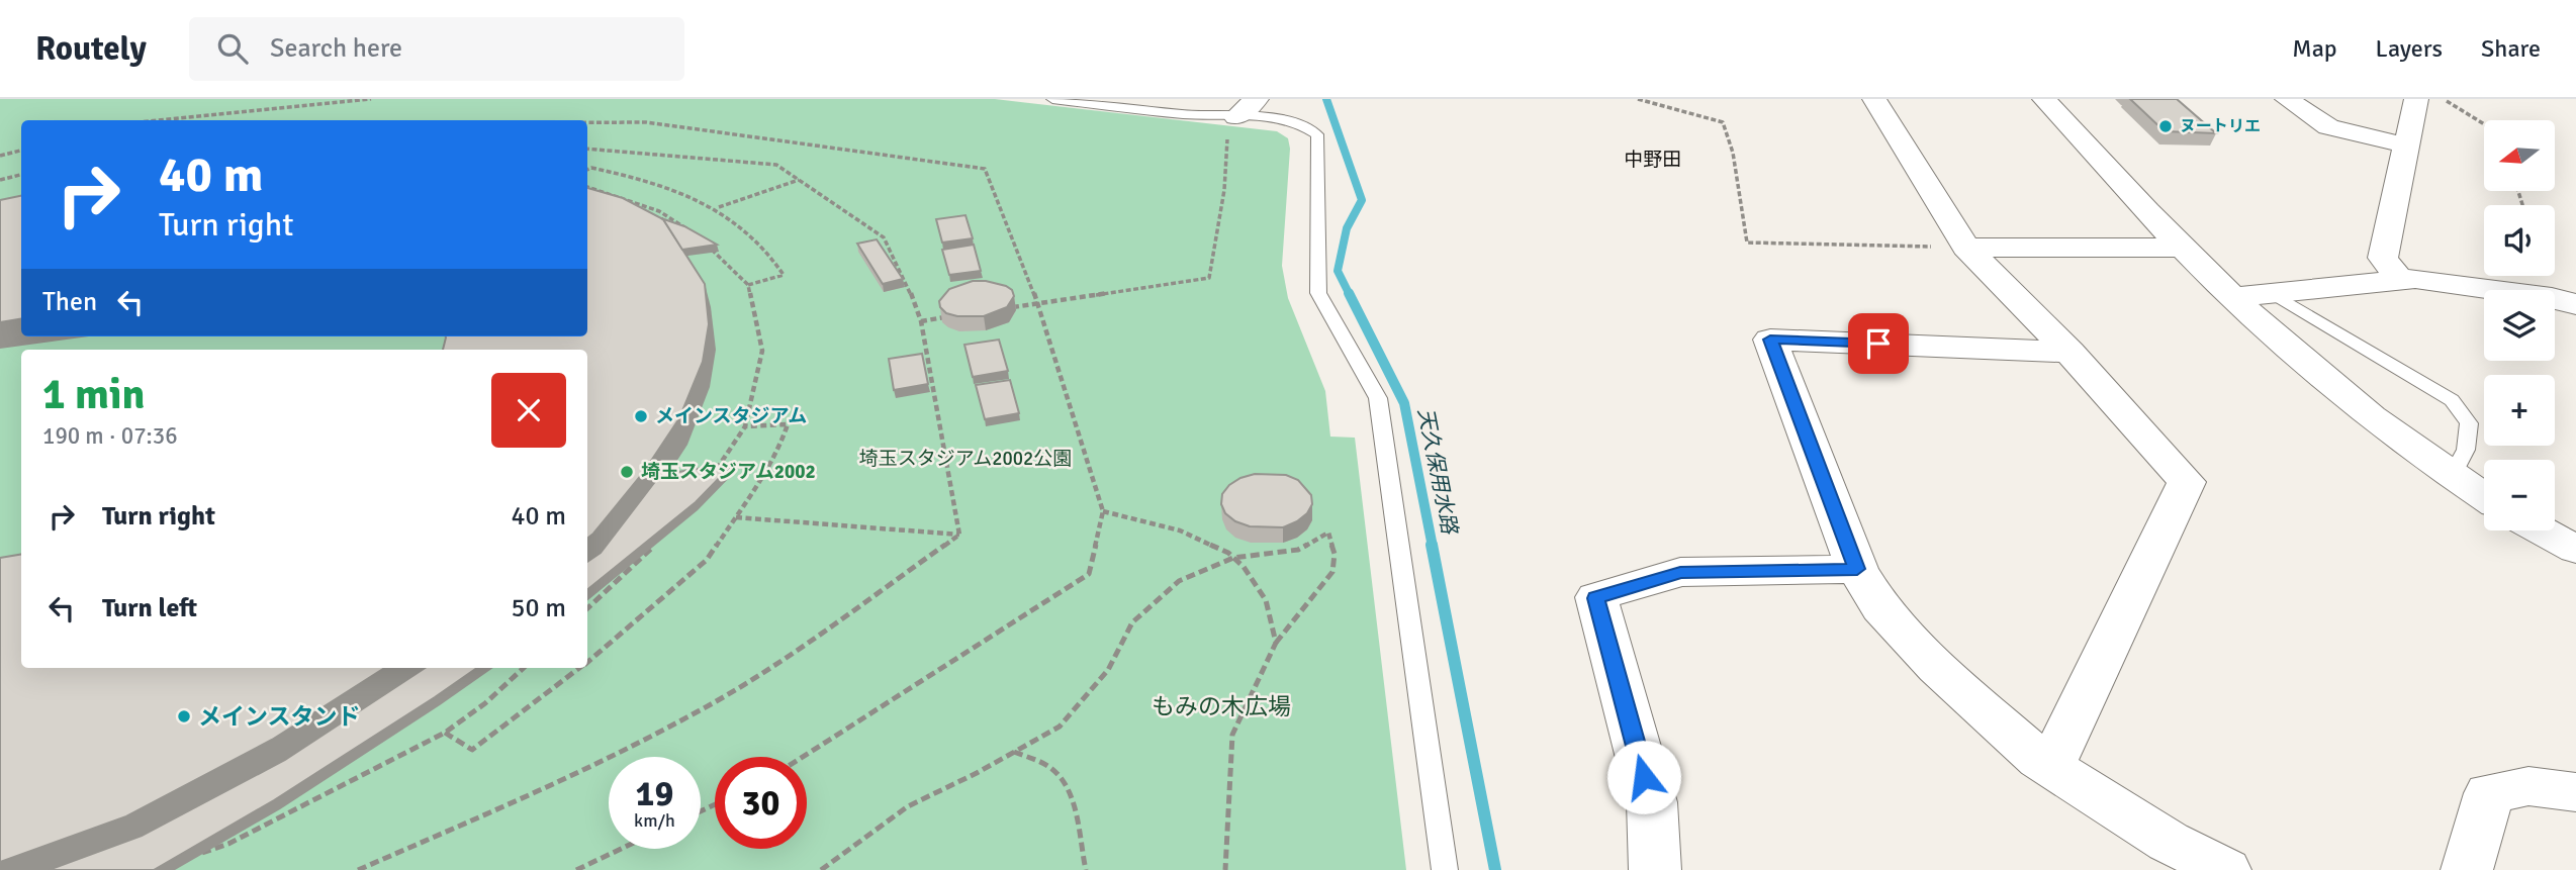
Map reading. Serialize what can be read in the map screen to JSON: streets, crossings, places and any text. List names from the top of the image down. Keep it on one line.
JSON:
{"districts":["中野田"],"water":["天久保用水路"],"parks":["埼玉スタジアム2002公園","もみの木広場"],"places":["ヌートリエ","メインスタジアム","埼玉スタジアム2002","メインスタンド"],"north":"left","page":{"header":"Routely","search":"Search here","nav":["Map","Layers","Share"],"map_buttons":["+","−"],"turn":["40 m","Turn right"],"then":"Then","heading":["1 min","190 m · 07:36"],"list":[{"name":"Turn right","value":"40 m"},{"name":"Turn left","value":"50 m"}],"speed":"19 km/h","limit":"30"}}
